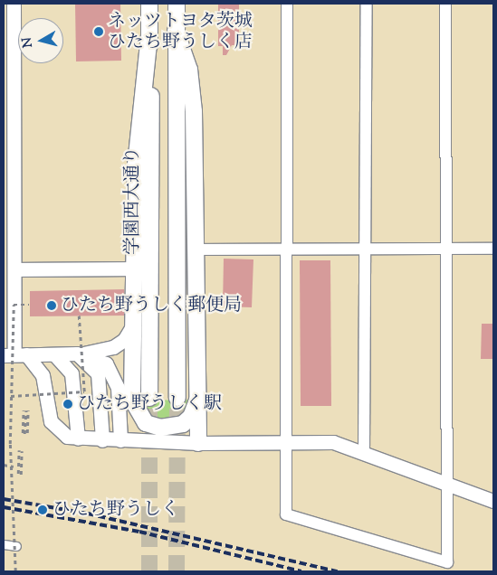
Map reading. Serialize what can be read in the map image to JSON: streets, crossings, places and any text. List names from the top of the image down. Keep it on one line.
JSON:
{"streets":{"main road":["学園西大通り"]},"places":["ネッツトヨタ茨城 ひたち野うしく店","ひたち野うしく郵便局","ひたち野うしく駅","ひたち野うしく"],"north":"left"}
